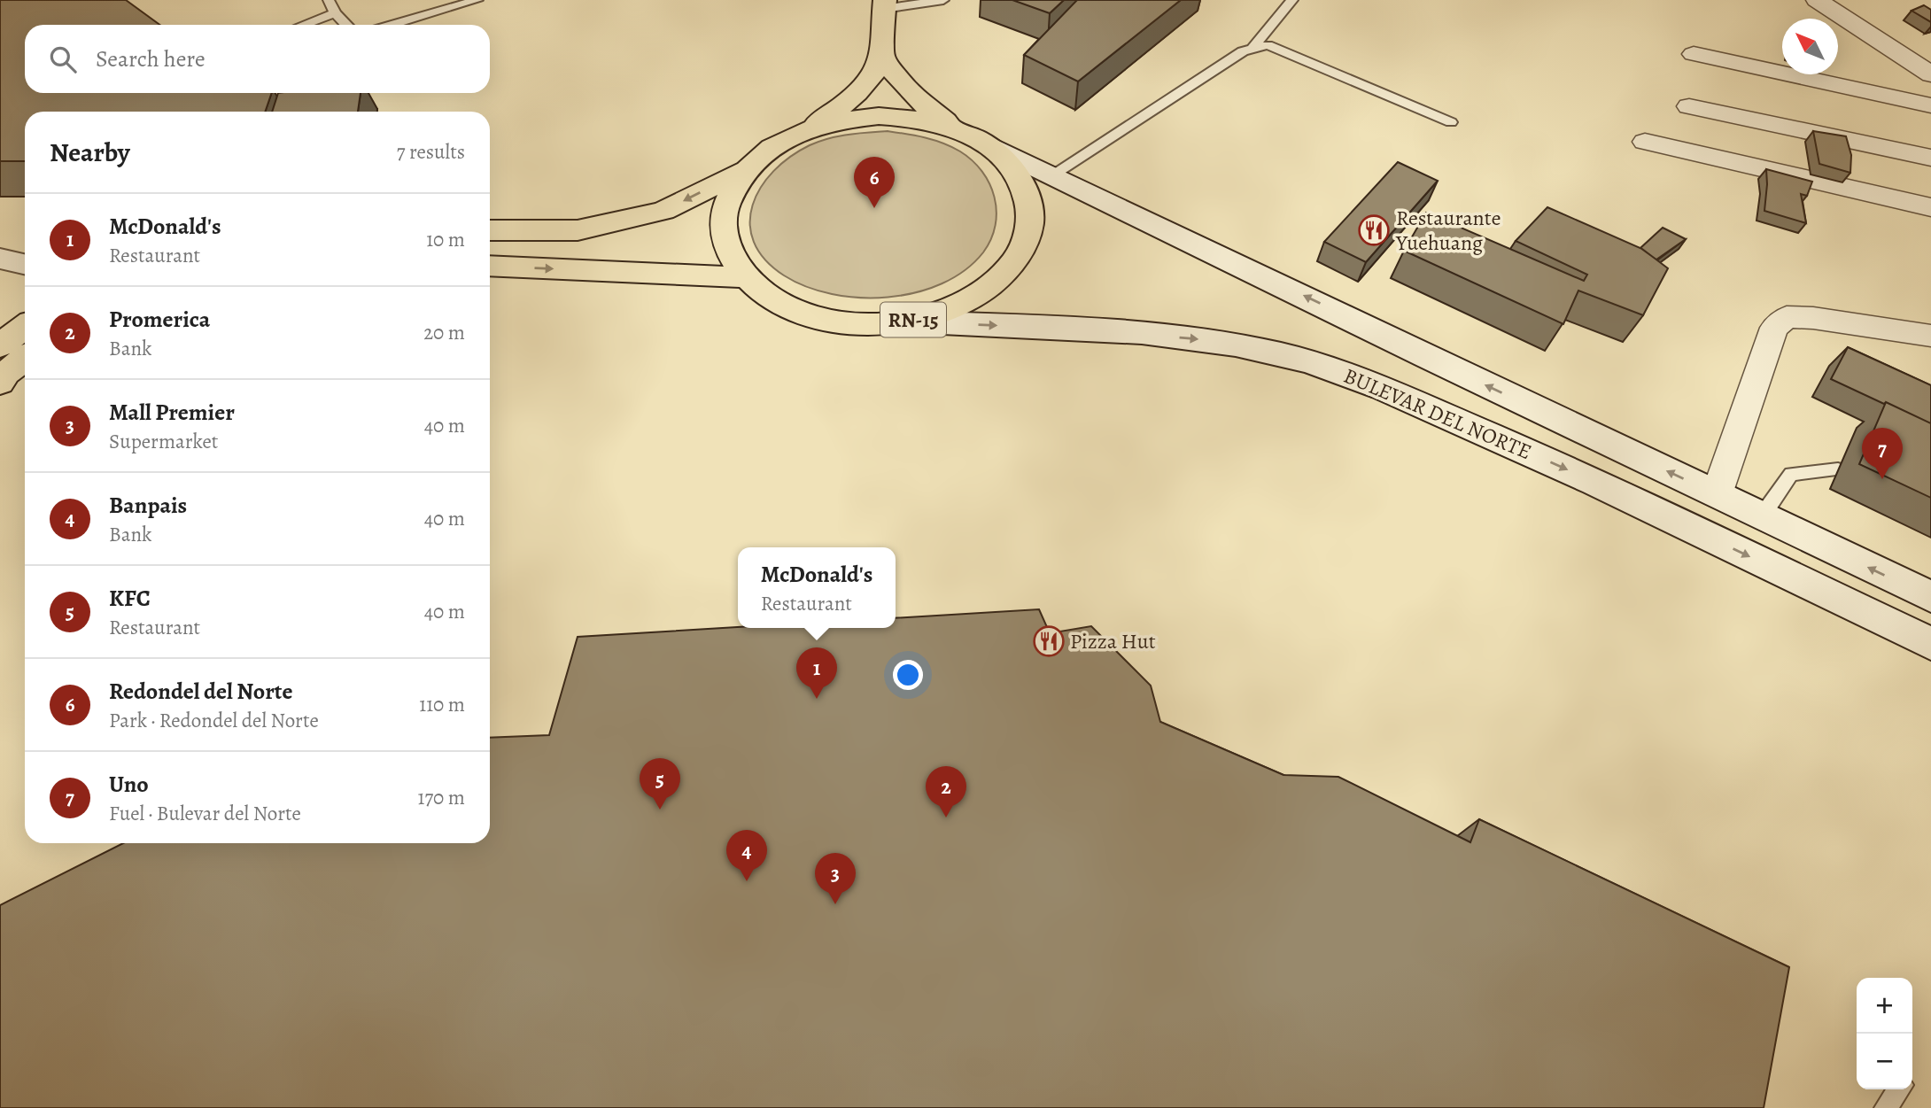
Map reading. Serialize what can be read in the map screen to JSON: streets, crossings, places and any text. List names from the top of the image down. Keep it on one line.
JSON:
{"streets":{"main road":["RN-15","BULEVAR DEL NORTE"]},"crossings":[["RN-15","BULEVAR DEL NORTE"]],"places":{"restaurant":["Restaurante Yuehuang","Pizza Hut"]},"north":"top left","page":{"search":"Search here","heading":["Nearby","7 results"],"pins":["6","7","1","5","2","4","3"],"list":[{"mark":"1","name":"McDonald's","note":"Restaurant","value":"10 m"},{"mark":"2","name":"Promerica","note":"Bank","value":"20 m"},{"mark":"3","name":"Mall Premier","note":"Supermarket","value":"40 m"},{"mark":"4","name":"Banpais","note":"Bank","value":"40 m"},{"mark":"5","name":"KFC","note":"Restaurant","value":"40 m"},{"mark":"6","name":"Redondel del Norte","note":"Park · Redondel del Norte","value":"110 m"},{"mark":"7","name":"Uno","note":"Fuel · Bulevar del Norte","value":"170 m"}],"popup":["McDonald's","Restaurant"],"map_buttons":["+","−"]}}
